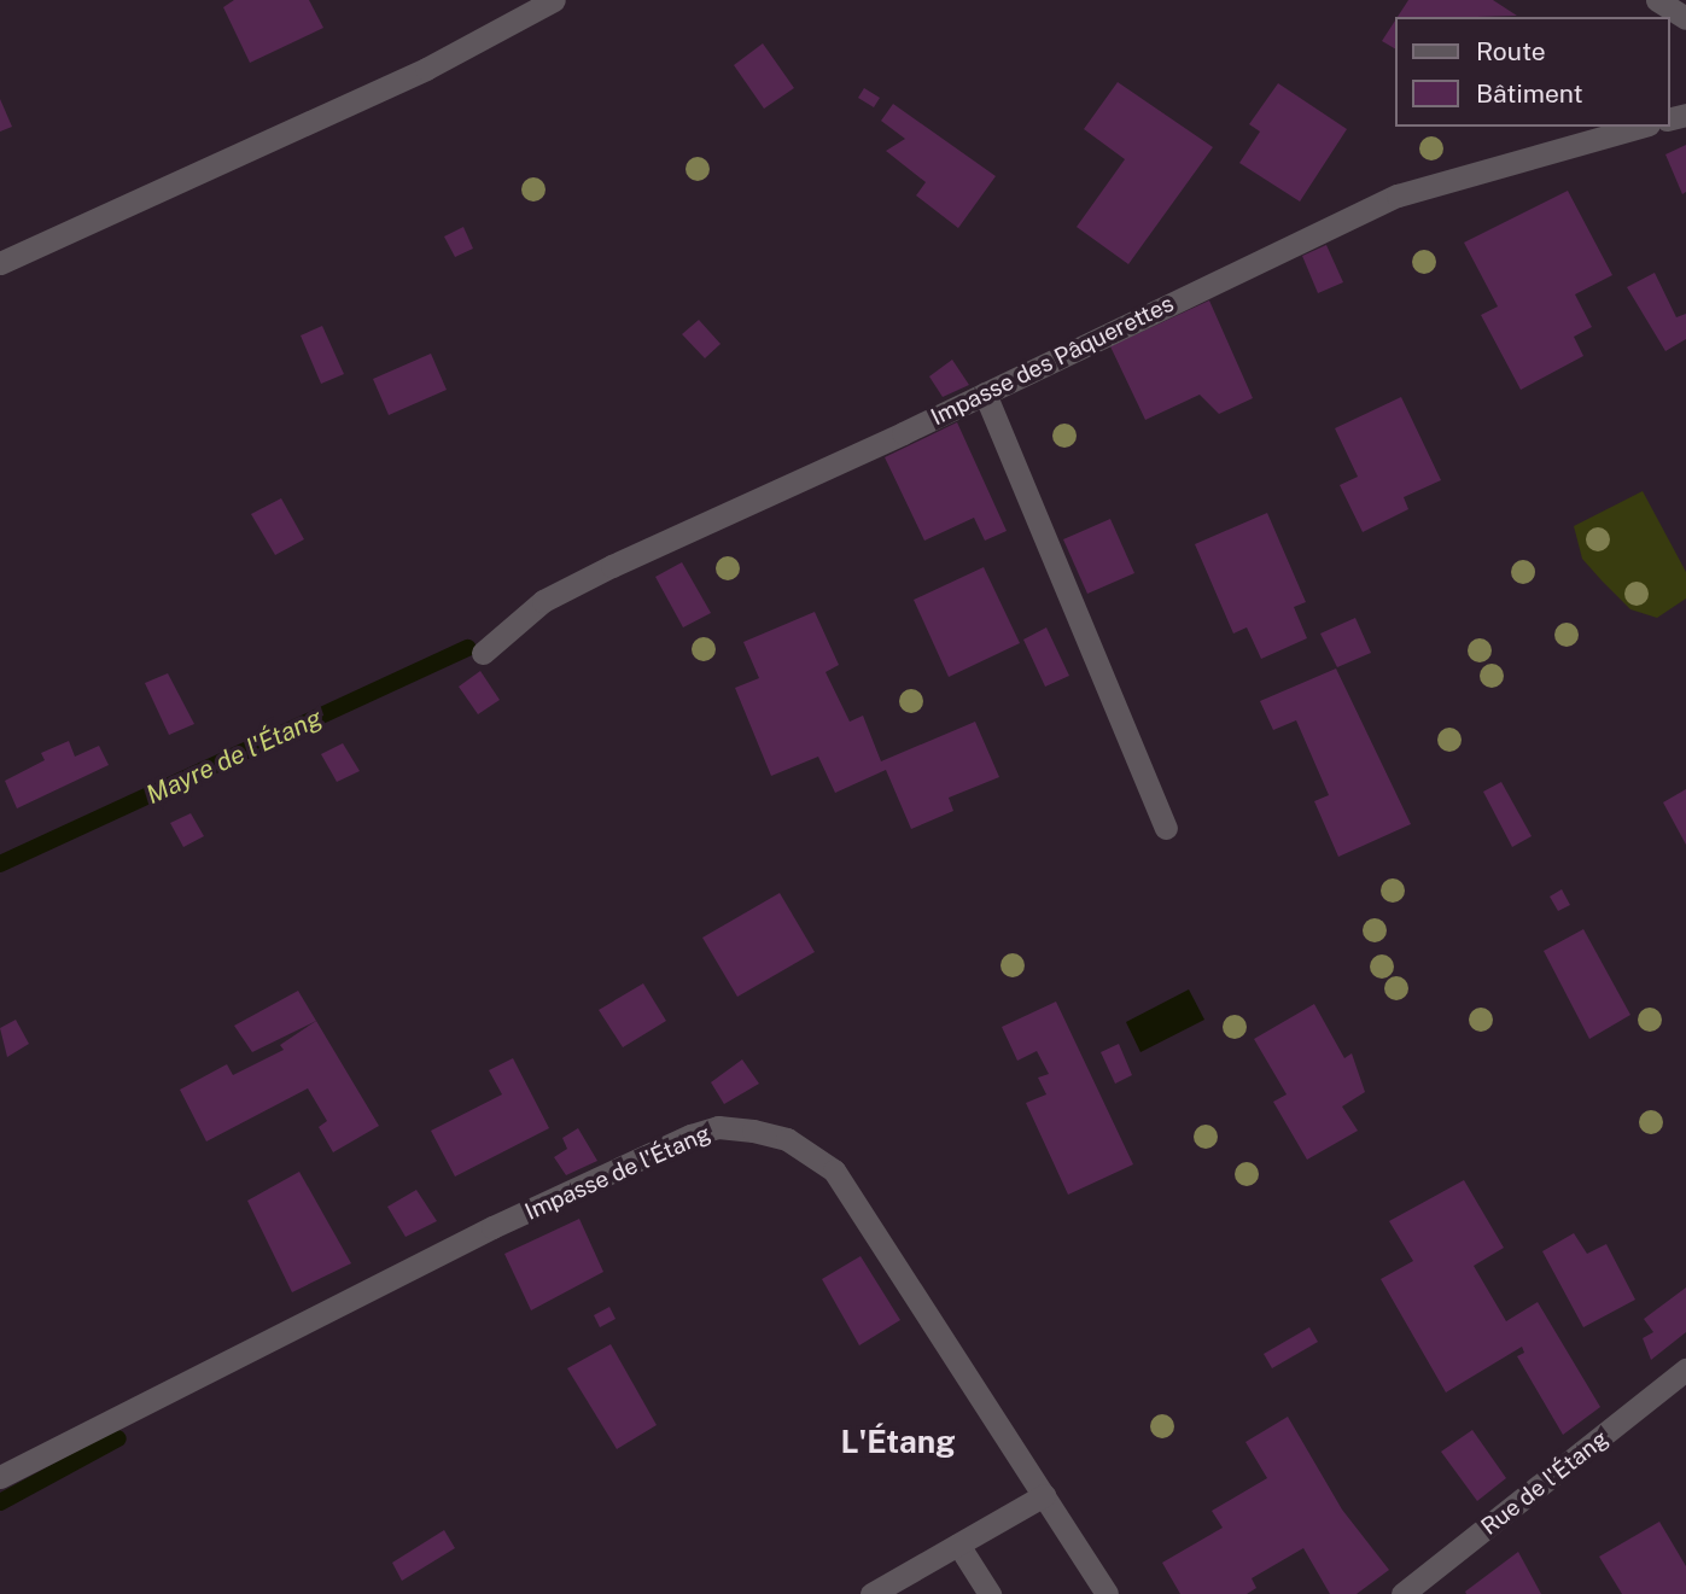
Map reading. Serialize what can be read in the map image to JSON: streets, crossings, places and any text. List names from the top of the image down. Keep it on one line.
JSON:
{"streets":{"street":["Impasse des Pâquerettes","Impasse de l'Étang","Rue de l'Étang"]},"districts":["L'Étang"],"water":["Mayre de l'Étang"],"legend":["Route","Bâtiment"]}
